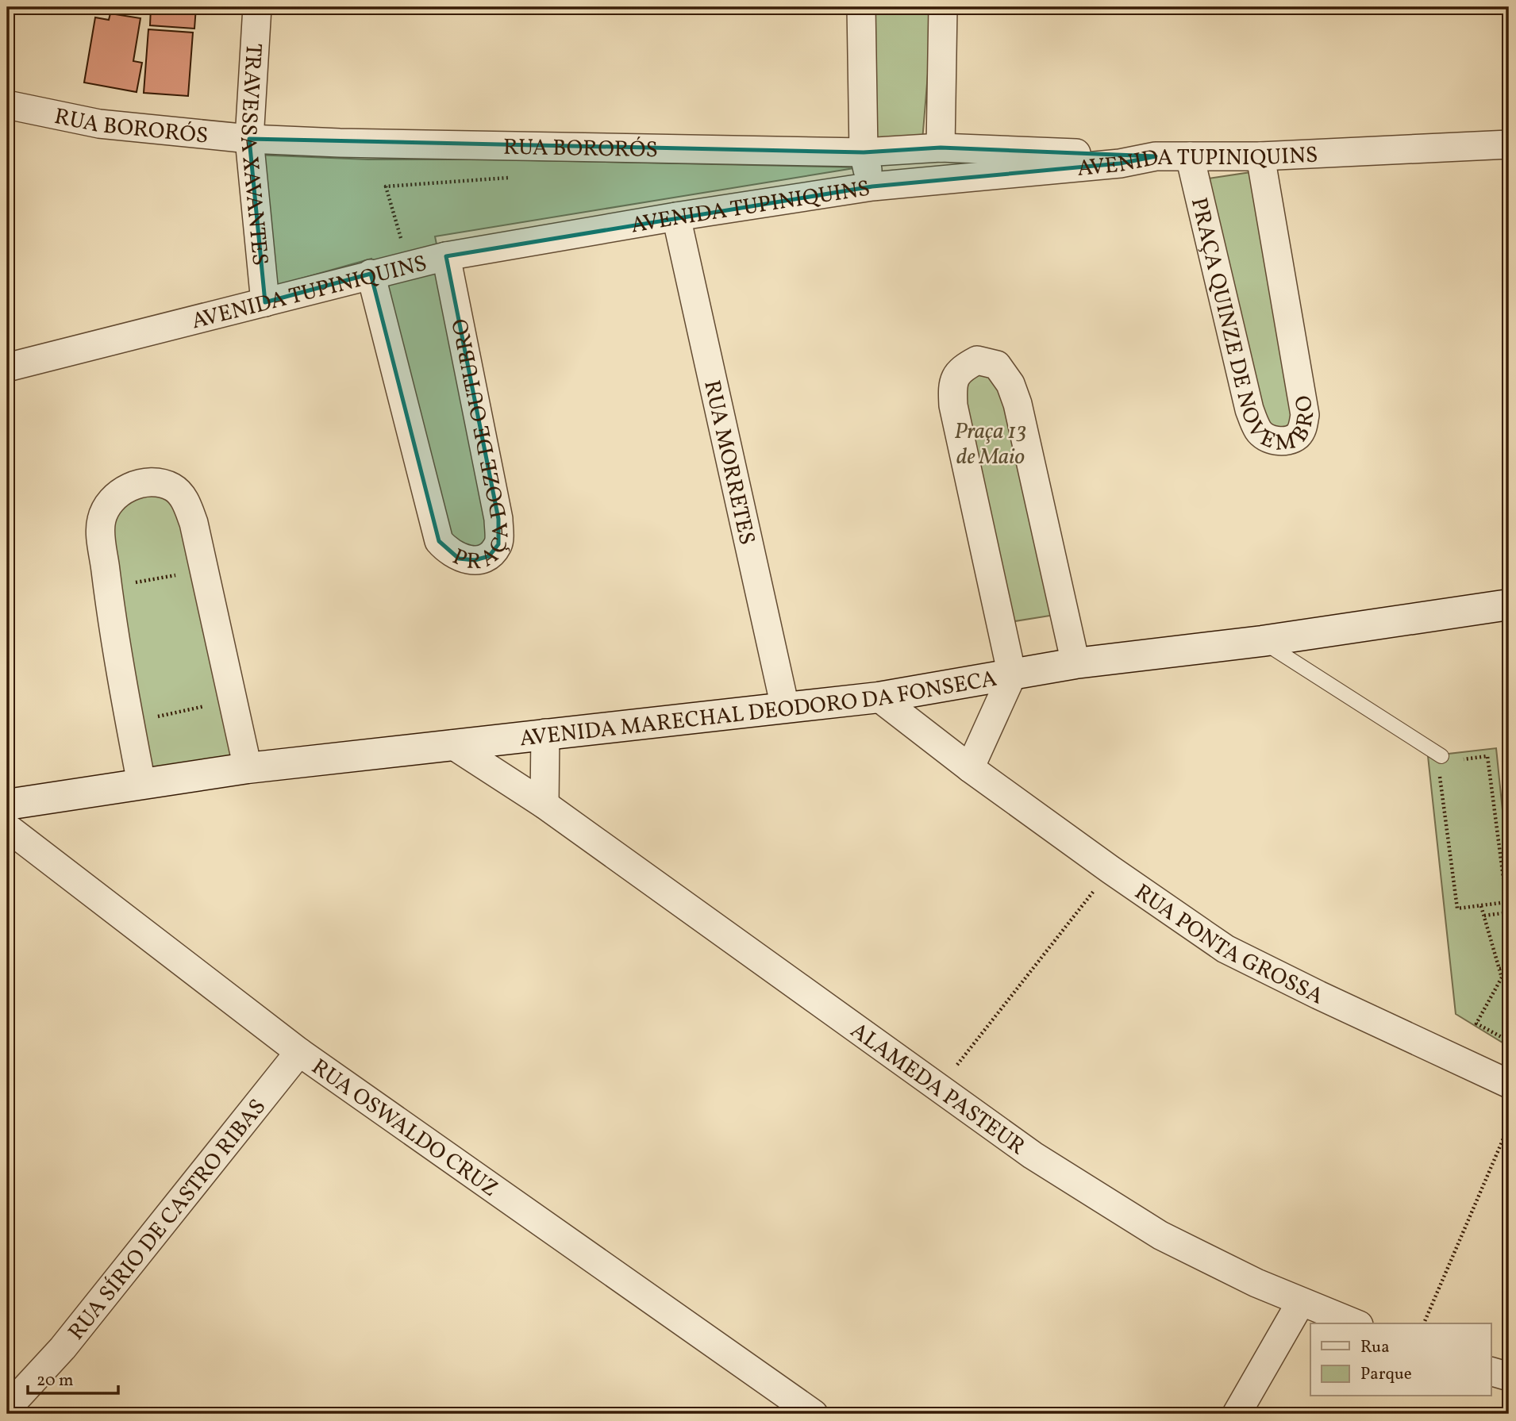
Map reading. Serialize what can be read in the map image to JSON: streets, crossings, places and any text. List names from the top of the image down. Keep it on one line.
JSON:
{"streets":{"street":["RUA BORORÓS","TRAVESSA XAVANTES","AVENIDA TUPINIQUINS","PRAÇA QUINZE DE NOVEMBRO","PRAÇA DOZE DE OUTUBRO","RUA MORRETES","AVENIDA MARECHAL DEODORO DA FONSECA","RUA PONTA GROSSA","ALAMEDA PASTEUR","RUA OSWALDO CRUZ","RUA SÍRIO DE CASTRO RIBAS"]},"crossings":[["RUA BORORÓS","TRAVESSA XAVANTES"],["RUA BORORÓS","AVENIDA TUPINIQUINS"],["TRAVESSA XAVANTES","AVENIDA TUPINIQUINS"],["AVENIDA TUPINIQUINS","PRAÇA QUINZE DE NOVEMBRO"],["AVENIDA TUPINIQUINS","PRAÇA DOZE DE OUTUBRO"],["AVENIDA TUPINIQUINS","RUA MORRETES"],["RUA MORRETES","AVENIDA MARECHAL DEODORO DA FONSECA"],["AVENIDA MARECHAL DEODORO DA FONSECA","RUA PONTA GROSSA"],["AVENIDA MARECHAL DEODORO DA FONSECA","ALAMEDA PASTEUR"],["RUA OSWALDO CRUZ","RUA SÍRIO DE CASTRO RIBAS"]],"parks":["Praça 13 de Maio"],"legend":["Rua","Parque"],"scale_bar":"20 m"}
